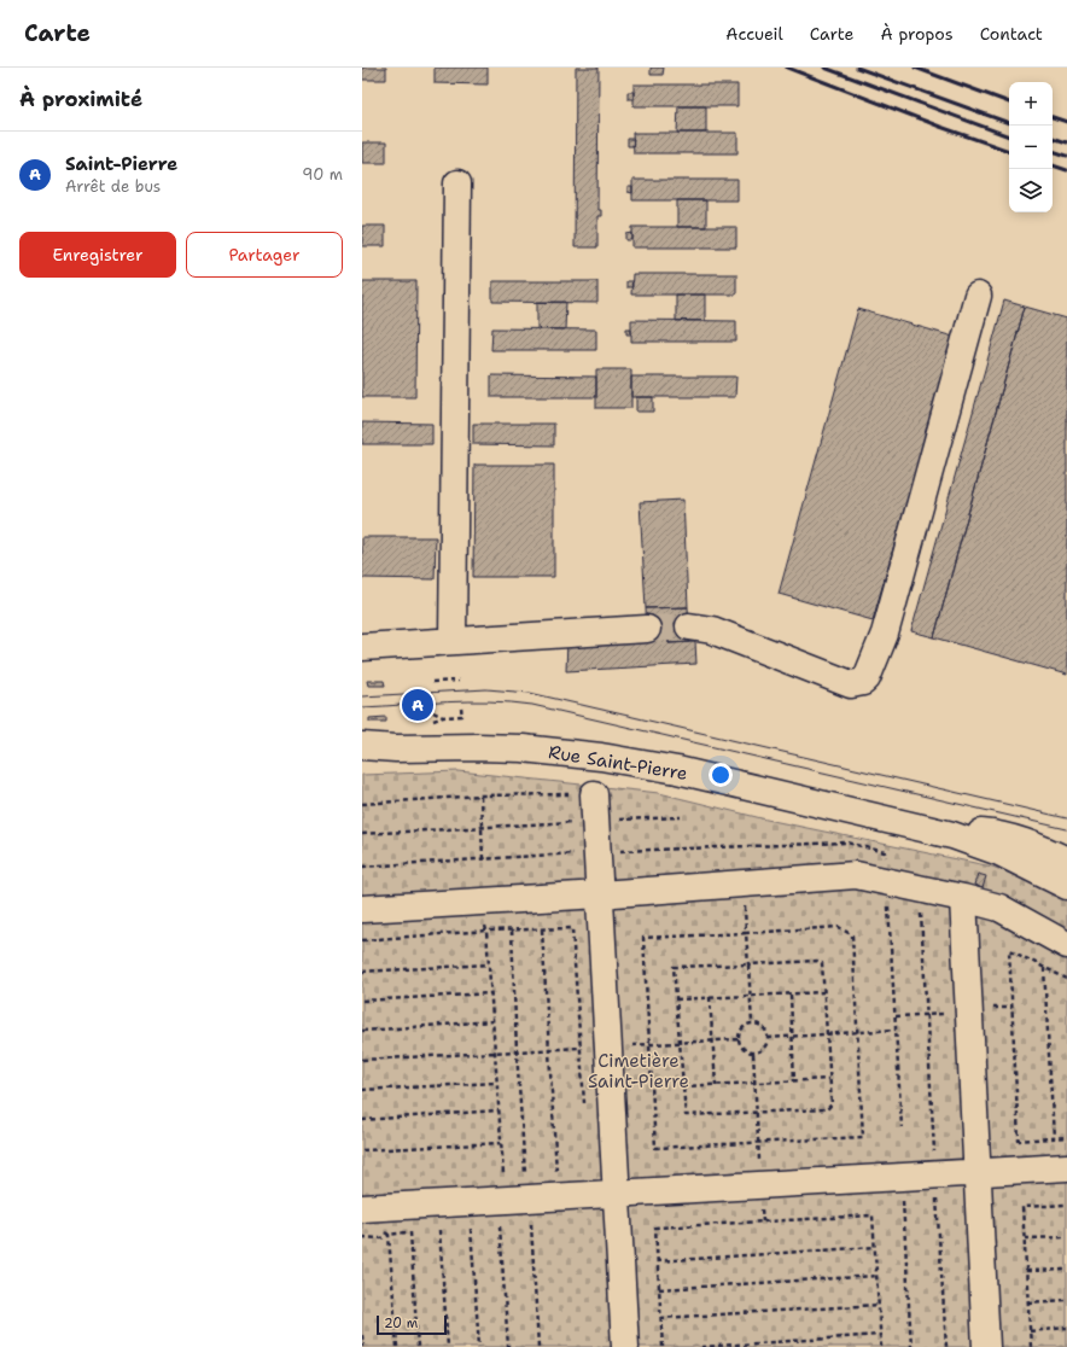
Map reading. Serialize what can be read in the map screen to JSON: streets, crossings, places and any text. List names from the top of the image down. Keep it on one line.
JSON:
{"streets":{"main road":["Rue Saint-Pierre"]},"parks":["Cimetière Saint-Pierre"],"scale_bar":"20 m","page":{"header":"Carte","nav":["Accueil","Carte","À propos","Contact"],"heading":"À proximité","map_buttons":["+","−"],"list":[{"mark":"A","name":"Saint-Pierre","note":"Arrêt de bus","value":"90 m"}],"buttons":["Enregistrer","Partager"],"pins":"A","scale":"20 m"}}
